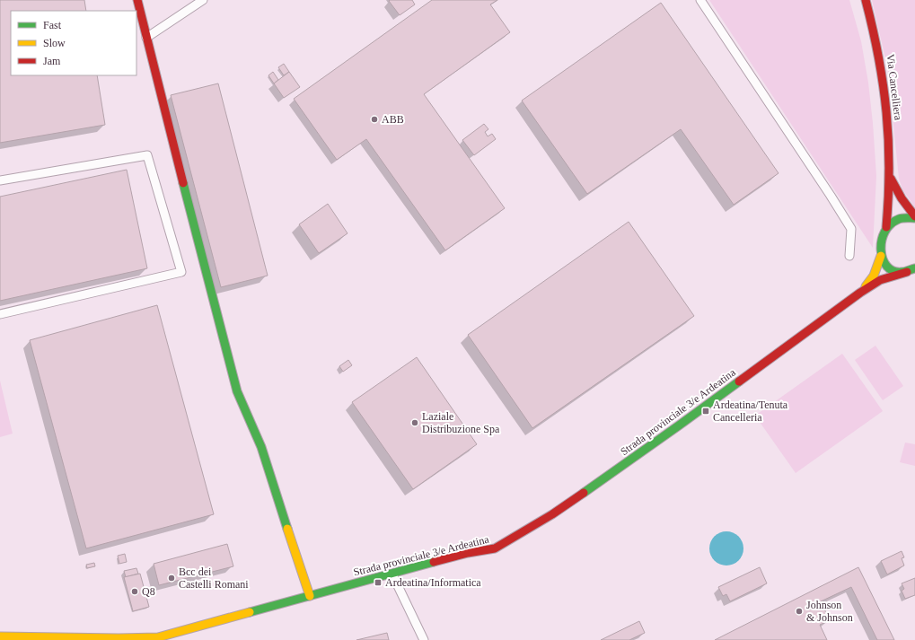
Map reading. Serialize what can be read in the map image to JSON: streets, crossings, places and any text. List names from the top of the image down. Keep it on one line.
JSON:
{"streets":{"main road":["Via Cancelliera","Strada provinciale 3/e Ardeatina"]},"places":{"other":["ABB","Laziale Distribuzione Spa","Bcc dei Castelli Romani","Q8","Johnson & Johnson"],"transit":["Ardeatina/Tenuta Cancelleria","Ardeatina/Informatica"]},"legend":["Fast","Slow","Jam"]}
